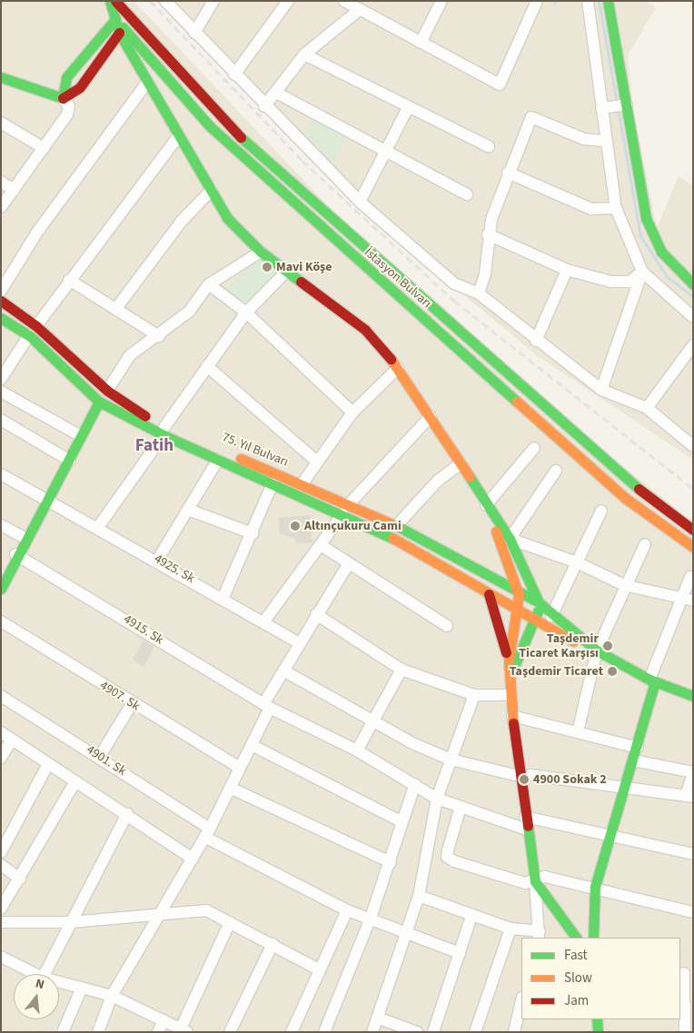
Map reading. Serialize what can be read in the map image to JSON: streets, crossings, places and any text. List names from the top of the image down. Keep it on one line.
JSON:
{"streets":{"street":["İstasyon Bulvarı","75. Yıl Bulvarı","4925. Sk","4915. Sk","4907. Sk","4901. Sk"]},"districts":["Fatih"],"places":["Mavi Köşe","Altınçukuru Cami","Taşdemir Ticaret Karşısı","Taşdemir Ticaret","4900 Sokak 2"],"legend":["Fast","Slow","Jam"],"north":"top"}
